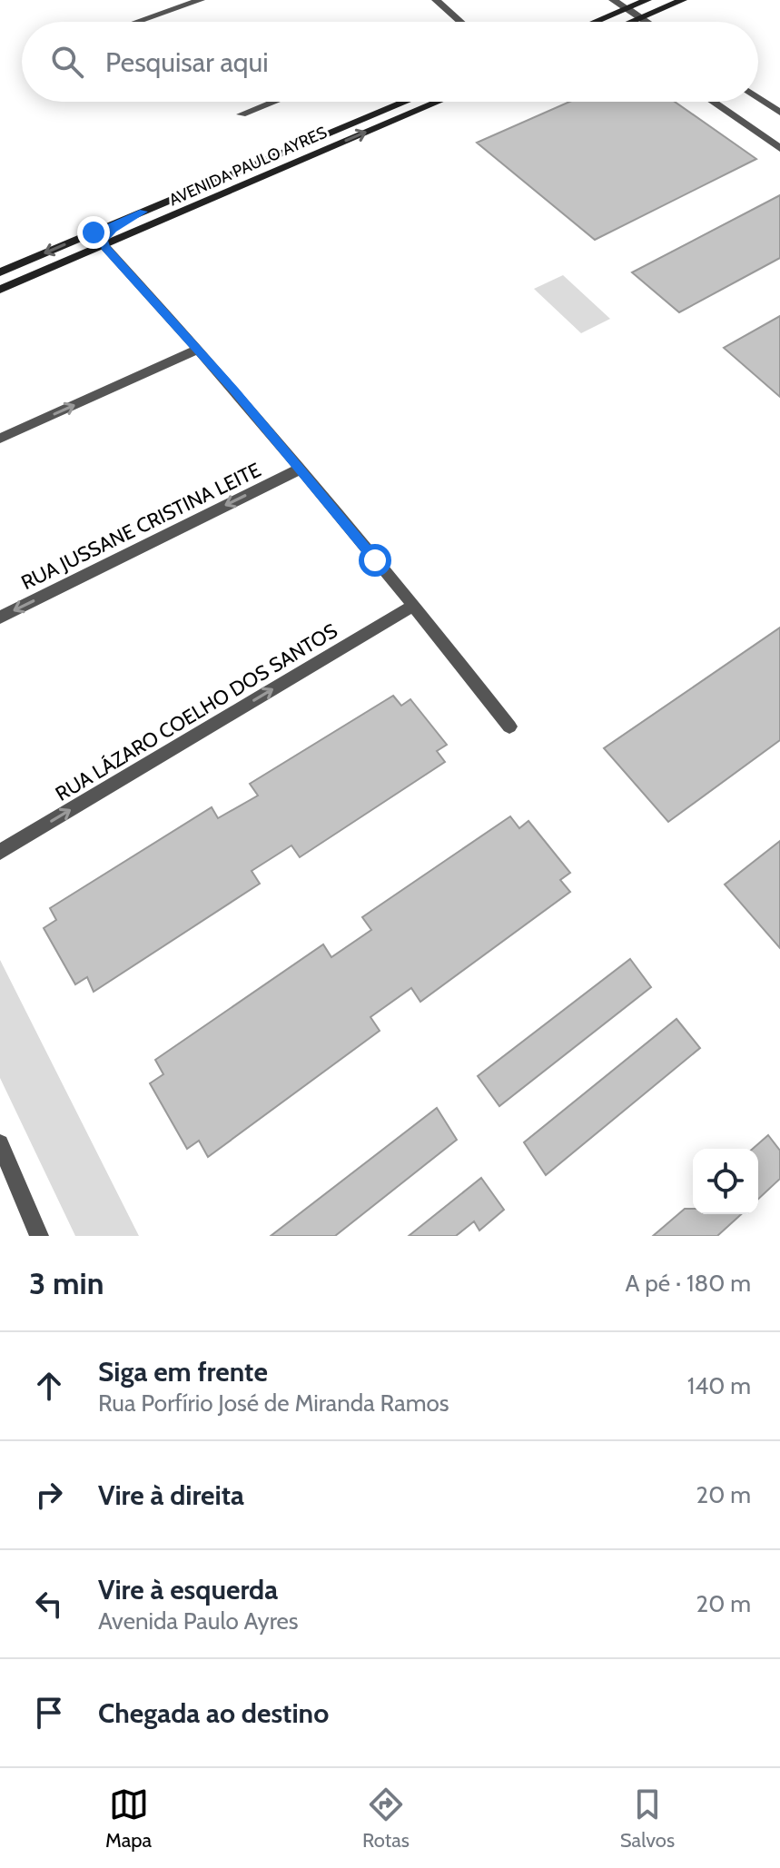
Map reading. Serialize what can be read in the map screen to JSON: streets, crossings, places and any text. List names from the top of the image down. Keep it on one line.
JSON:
{"streets":{"main road":["AVENIDA PAULO AYRES"],"street":["RUA JUSSANE CRISTINA LEITE","RUA LÁZARO COELHO DOS SANTOS"]},"one_way":["RUA JUSSANE CRISTINA LEITE","RUA LÁZARO COELHO DOS SANTOS"],"page":{"search":"Pesquisar aqui","heading":["3 min","A pé · 180 m"],"list":[["Siga em frente","Rua Porfírio José de Miranda Ramos","140 m"],["Vire à direita","20 m"],["Vire à esquerda","Avenida Paulo Ayres","20 m"],"Chegada ao destino"],"nav":["Mapa","Rotas","Salvos"]}}
